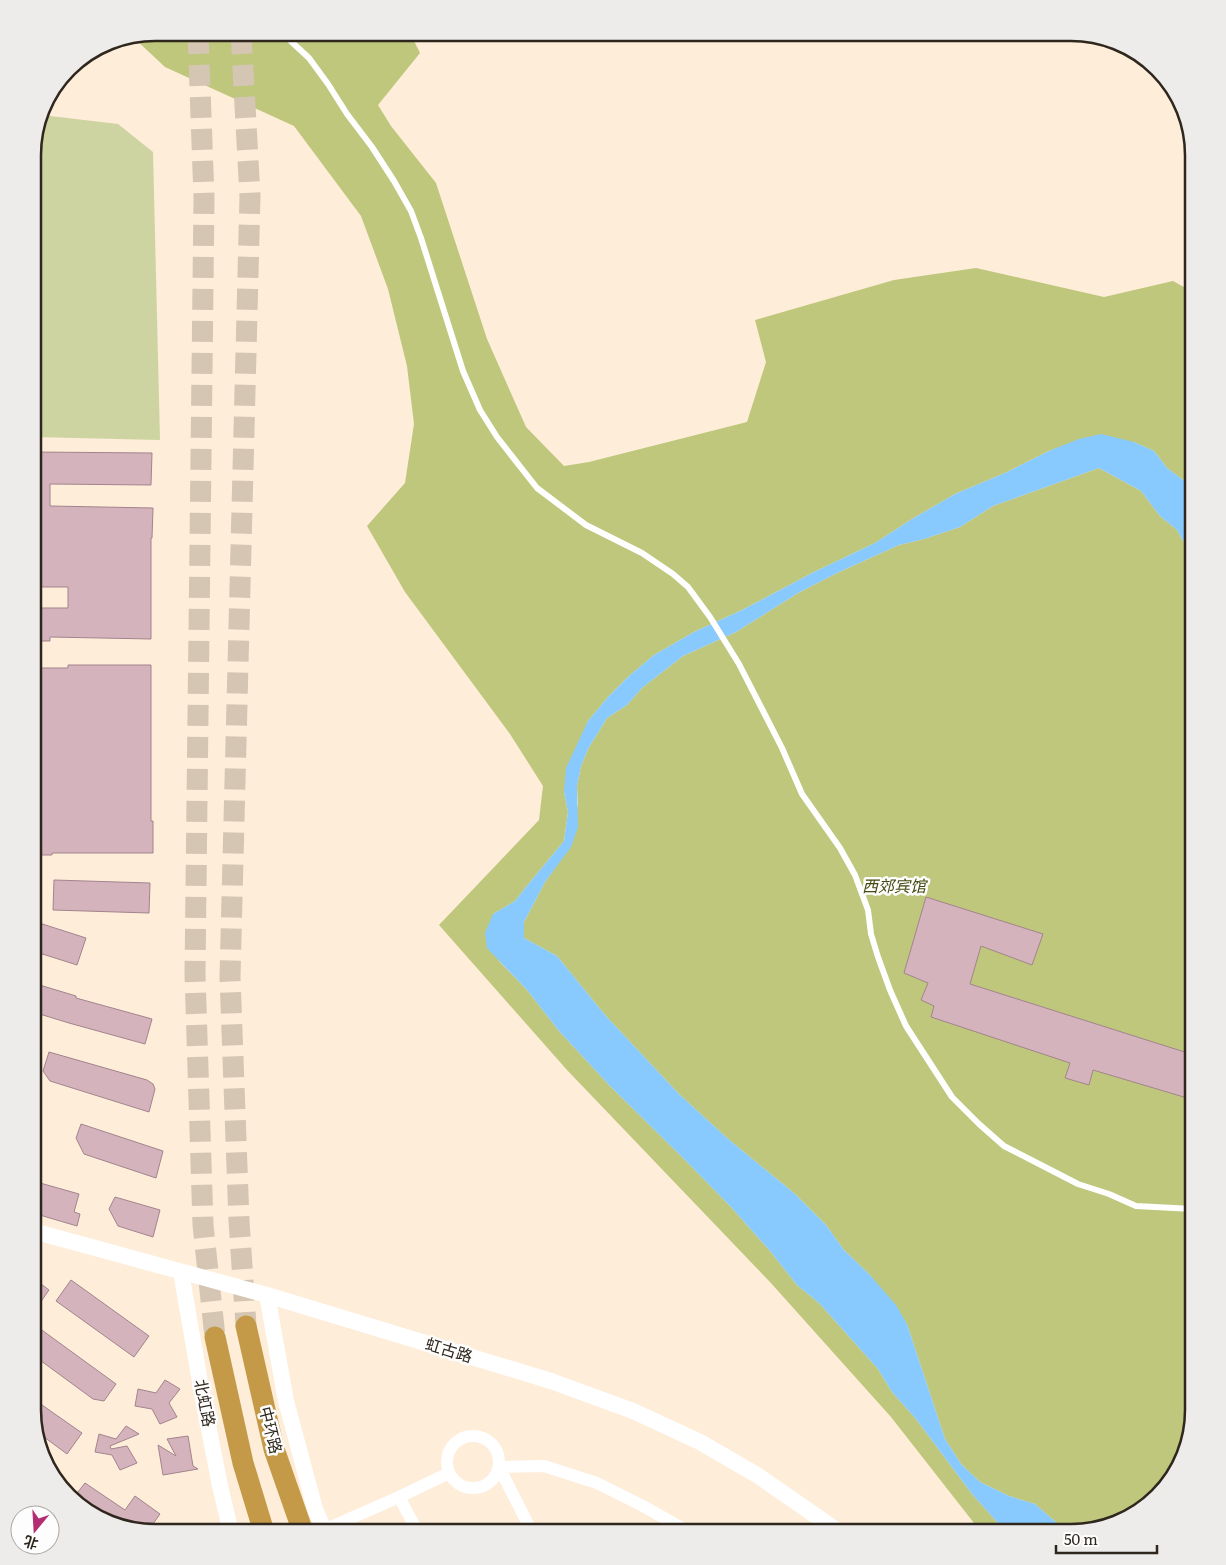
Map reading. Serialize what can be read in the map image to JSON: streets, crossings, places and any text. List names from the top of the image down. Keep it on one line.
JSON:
{"streets":{"highway":["中环路"],"street":["虹古路","北虹路"]},"crossings":[["虹古路","北虹路"]],"parks":["西郊宾馆"],"scale_bar":"50 m","north":"bottom"}
